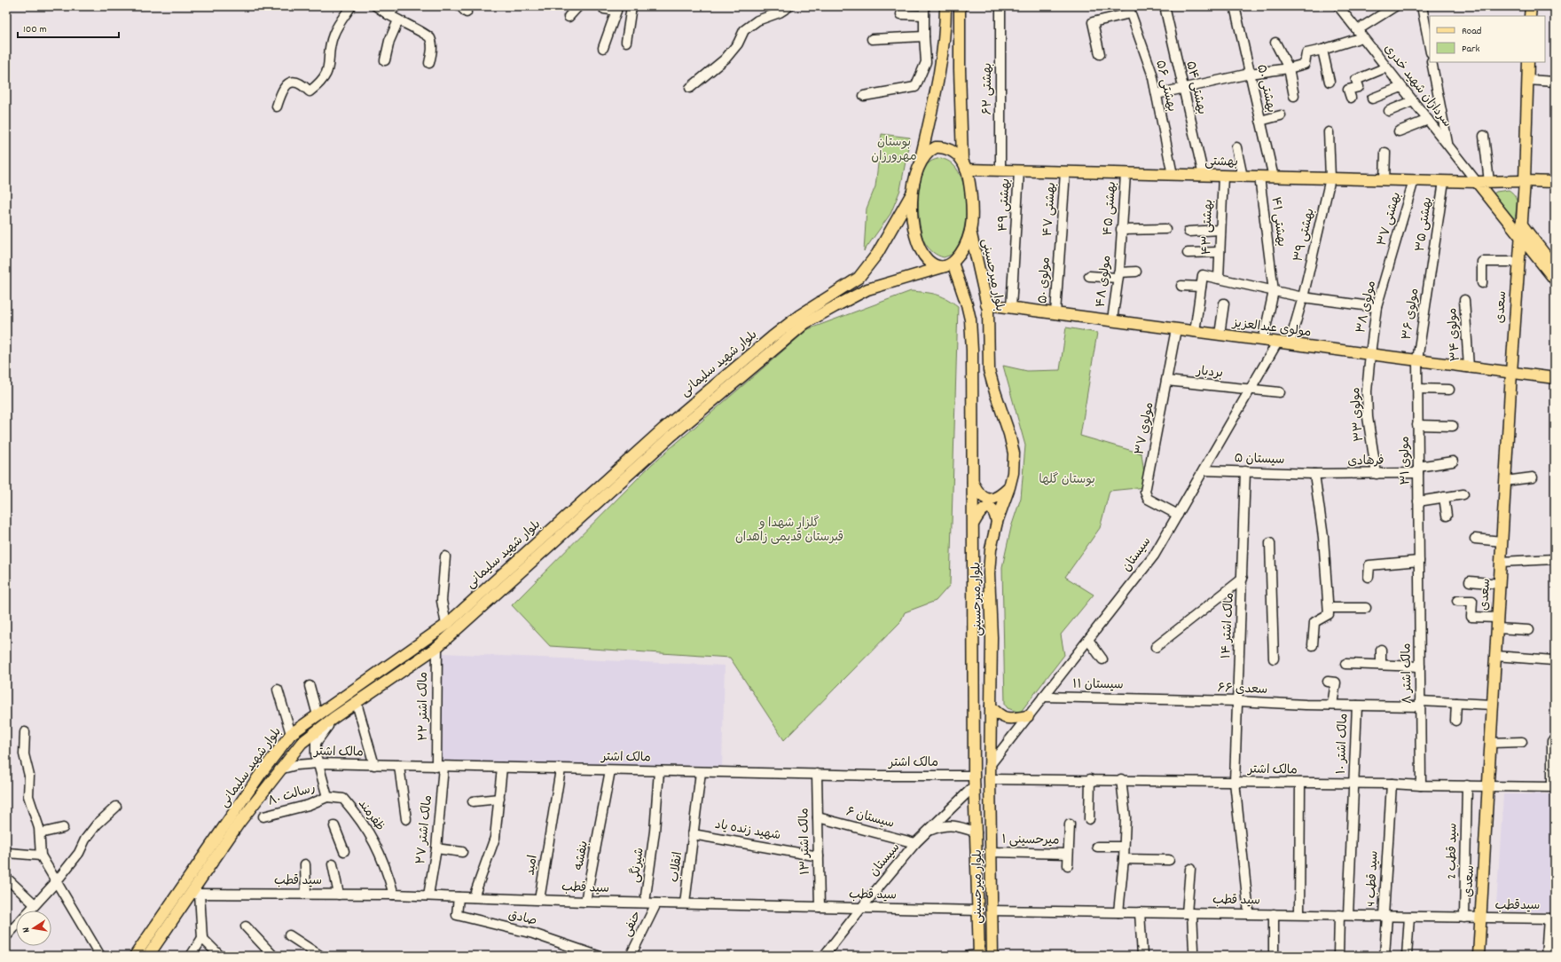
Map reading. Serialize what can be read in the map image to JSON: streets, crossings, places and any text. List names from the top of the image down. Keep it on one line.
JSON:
{"streets":{"main road":["بهشتی","بلوار میرحسینی","سعدی","مولوی عبدالعزیز","بلوار شهید سلیمانی"],"street":["بهشتی ۵۶","سرداران شهید خدری","بهشتی ۵۴","بهشتی ۶۲","بهشتی ۵۰","بهشتی ۴۹","بهشتی ۴۵","بهشتی ۴۷","بهشتی ۳۷","بهشتی ۴۱","بهشتی ۳۵","بهشتی ۴۳","بهشتی ۳۹","مولوی ۵۰","مولوی ۴۸","مولوی ۳۸","مولوی ۳۶","مولوی ۳۴","بردبار","مولوی ۳۳","مولوی ۳۷","سیستان ۵","مولوی ۳۱","فرهادی","سیستان","مالک اشتر ۱۴","مالک اشتر ۸","سیستان ۱۱","سعدی ۶۶","مالک اشتر ۲۲","مالک اشتر ۱۰","مالک اشتر","رسالت ۸۰","ظفرمند","سیستان ۶","مالک اشتر ۲۷","شهید زنده یاد","میرحسینی ۱","مالک اشتر ۱۳","سید قطب 2","بنفشه","امید","شیرنگی","انقلاب","سید قطب 4","سید قطب","سیدقطب","صادق","حنفی"]},"crossings":[["بهشتی ۵۶","بهشتی"],["سرداران شهید خدری","بهشتی"],["بهشتی ۵۴","بهشتی"],["بهشتی ۶۲","بهشتی"],["بهشتی ۵۰","بهشتی"],["بهشتی","بهشتی ۴۹"],["بهشتی","بهشتی ۴۵"],["بهشتی","بهشتی ۴۷"],["بهشتی","بهشتی ۳۷"],["بهشتی","بهشتی ۴۱"],["بهشتی","بهشتی ۳۵"],["بهشتی","بهشتی ۴۳"],["بهشتی","بهشتی ۳۹"],["بهشتی","سعدی"],["بهشتی ۴۹","مولوی عبدالعزیز"],["بهشتی ۴۵","مولوی ۴۸"],["بهشتی ۴۷","مولوی ۵۰"],["بهشتی ۳۷","مولوی ۳۸"],["بهشتی ۴۱","مولوی عبدالعزیز"],["بهشتی ۳۵","مولوی ۳۶"],["بهشتی ۳۹","مولوی عبدالعزیز"],["بلوار میرحسینی","مولوی عبدالعزیز"],["بلوار میرحسینی","بلوار شهید سلیمانی"],["بلوار میرحسینی","سیستان"],["بلوار میرحسینی","مالک اشتر"],["بلوار میرحسینی","میرحسینی ۱"],["بلوار میرحسینی","سید قطب"],["مولوی ۵۰","مولوی عبدالعزیز"],["مولوی ۴۸","مولوی عبدالعزیز"],["مولوی ۳۸","مولوی عبدالعزیز"],["مولوی ۳۸","مولوی ۳۳"],["سعدی","مولوی عبدالعزیز"],["سعدی","مالک اشتر"],["سعدی","سید قطب"],["سعدی","سیدقطب"],["مولوی ۳۶","مولوی عبدالعزیز"],["مولوی ۳۶","مولوی ۳۱"],["مولوی عبدالعزیز","مولوی ۳۴"],["مولوی عبدالعزیز","مولوی ۳۳"],["مولوی عبدالعزیز","مولوی ۳۷"],["مولوی عبدالعزیز","مولوی ۳۱"],["مولوی عبدالعزیز","سیستان"],["بلوار شهید سلیمانی","مالک اشتر ۲۲"],["بلوار شهید سلیمانی","مالک اشتر"],["بلوار شهید سلیمانی","سید قطب"],["بردبار","مولوی ۳۷"],["بردبار","سیستان"],["مولوی ۳۳","فرهادی"],["مولوی ۳۷","سیستان"],["سیستان ۵","فرهادی"],["سیستان ۵","سیستان"],["سیستان ۵","مالک اشتر ۱۴"],["مولوی ۳۱","فرهادی"],["مولوی ۳۱","مالک اشتر ۸"],["سیستان","سیستان ۱۱"],["سیستان","مالک اشتر"],["سیستان","سیستان ۶"],["سیستان","سید قطب"],["مالک اشتر ۱۴","سعدی ۶۶"],["مالک اشتر ۱۴","مالک اشتر"],["مالک اشتر ۱۴","سید قطب"],["مالک اشتر ۸","سعدی ۶۶"],["مالک اشتر ۸","مالک اشتر"],["سیستان ۱۱","سعدی ۶۶"],["سعدی ۶۶","مالک اشتر ۱۰"],["مالک اشتر ۲۲","مالک اشتر"],["مالک اشتر ۲۲","مالک اشتر ۲۷"],["مالک اشتر ۱۰","مالک اشتر"],["مالک اشتر ۱۰","سید قطب"],["مالک اشتر","مالک اشتر ۲۷"],["مالک اشتر","مالک اشتر ۱۳"],["مالک اشتر","سید قطب 2"],["مالک اشتر","بنفشه"],["مالک اشتر","امید"],["مالک اشتر","شیرنگی"],["مالک اشتر","انقلاب"],["مالک اشتر","سید قطب 4"],["رسالت ۸۰","ظفرمند"],["ظفرمند","سید قطب"],["سیستان ۶","مالک اشتر ۱۳"],["مالک اشتر ۲۷","سید قطب"],["شهید زنده یاد","مالک اشتر ۱۳"],["شهید زنده یاد","انقلاب"],["مالک اشتر ۱۳","سید قطب"],["سید قطب 2","سید قطب"],["بنفشه","سید قطب"],["امید","سید قطب"],["شیرنگی","سید قطب"],["انقلاب","سید قطب"],["سید قطب 4","سید قطب"],["سید قطب","سیدقطب"],["سید قطب","صادق"],["سید قطب","حنفی"]],"parks":["بوستان مهرورزان","بوستان گلها","گلزار شهدا و قبرستان قدیمی زاهدان"],"legend":["Road","Park"],"scale_bar":"100 m","north":"left"}
